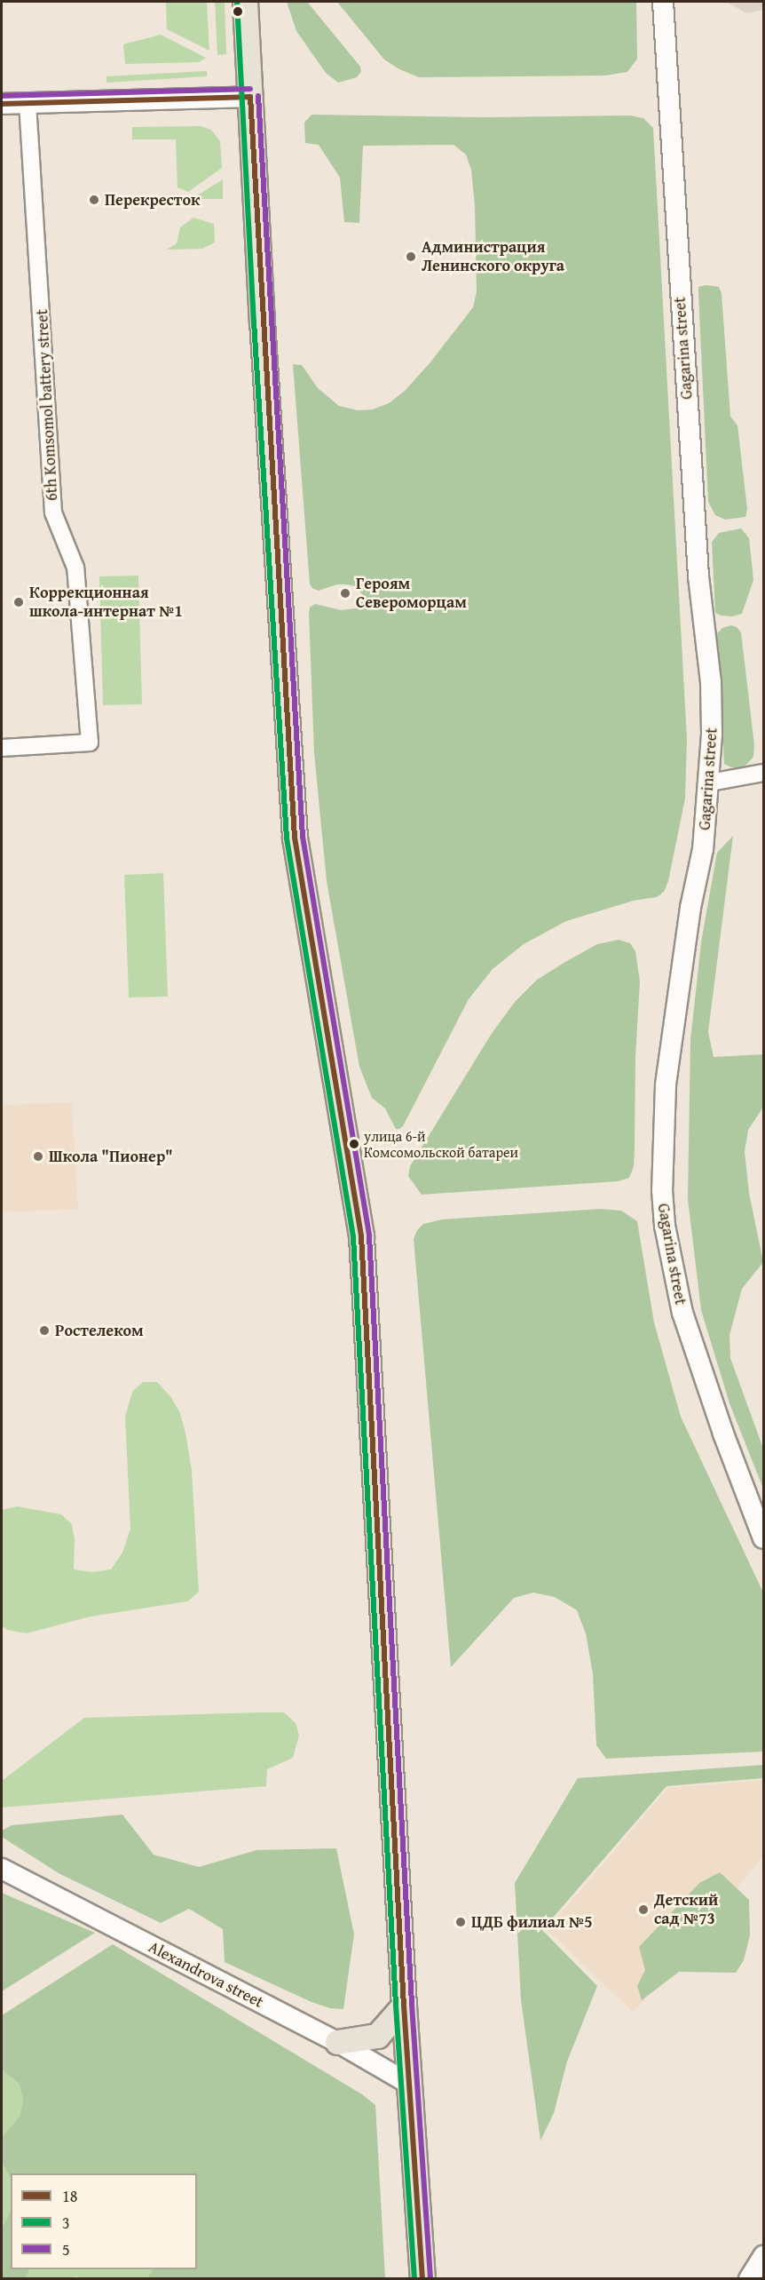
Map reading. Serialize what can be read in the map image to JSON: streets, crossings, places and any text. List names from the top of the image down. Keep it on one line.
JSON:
{"streets":{"street":["Gagarina street","6th Komsomol battery street","Alexandrova street"]},"places":["Перекресток","Администрация Ленинского округа","Героям Cевероморцам","Коррекционная школа-интернат №1","улица 6-й Комсомольской батареи","Школа \"Пионер\"","Ростелеком","Детский сад №73","ЦДБ филиал №5"],"lines":["transit line 3","transit line 5","transit line 18"],"legend":["18","3","5"]}
